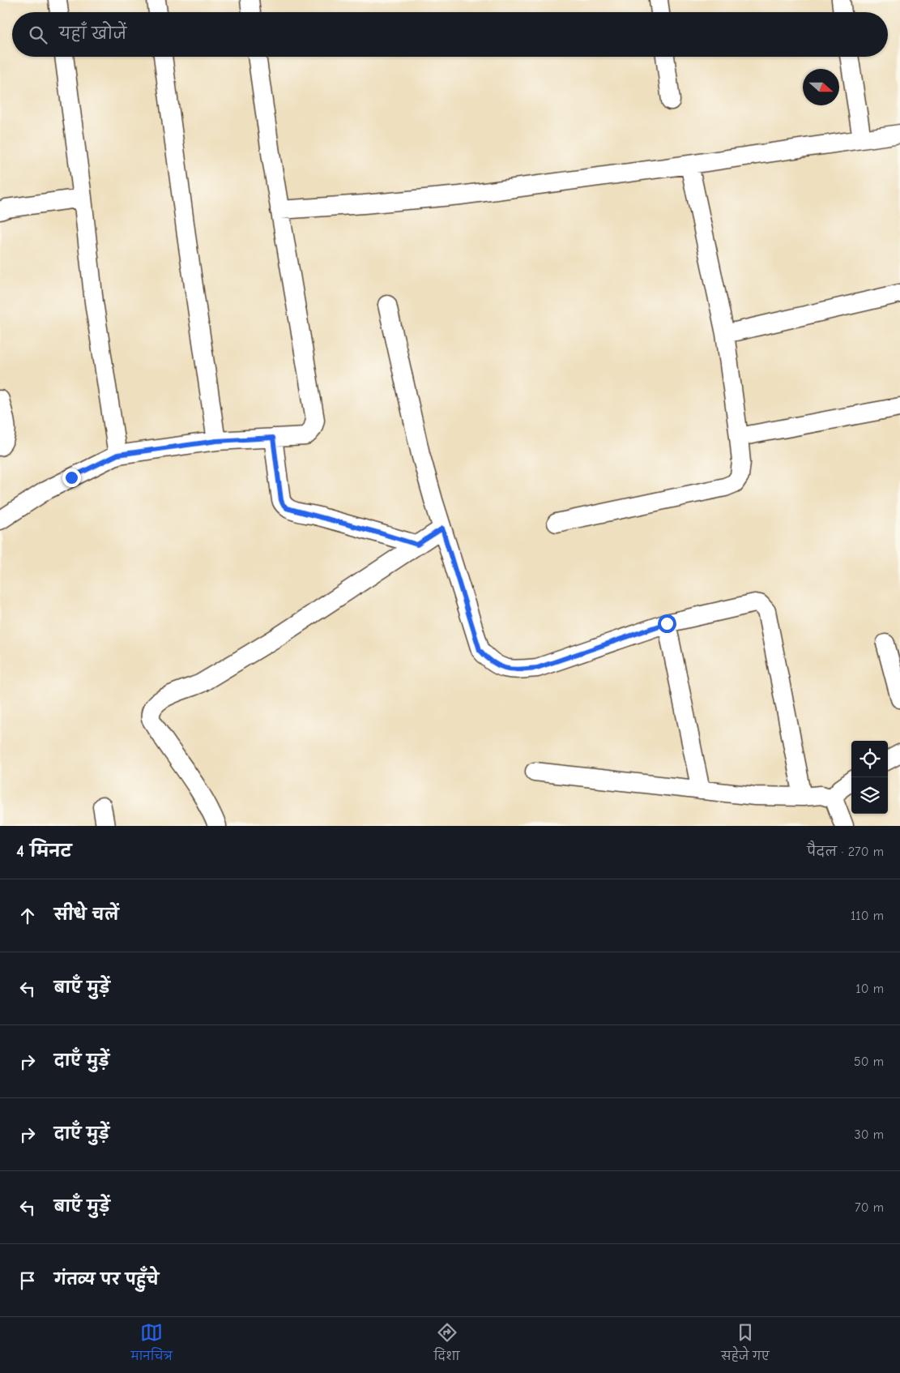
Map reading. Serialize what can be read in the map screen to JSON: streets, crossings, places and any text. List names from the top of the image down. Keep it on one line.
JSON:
{"north":"right","page":{"search":"यहाँ खोजें","heading":["4 मिनट","पैदल · 270 m"],"list":[["सीधे चलें","110 m"],["बाएँ मुड़ें","10 m"],["दाएँ मुड़ें","50 m"],["दाएँ मुड़ें","30 m"],["बाएँ मुड़ें","70 m"],"गंतव्य पर पहुँचे"],"nav":["मानचित्र","दिशा","सहेजे गए"]}}
